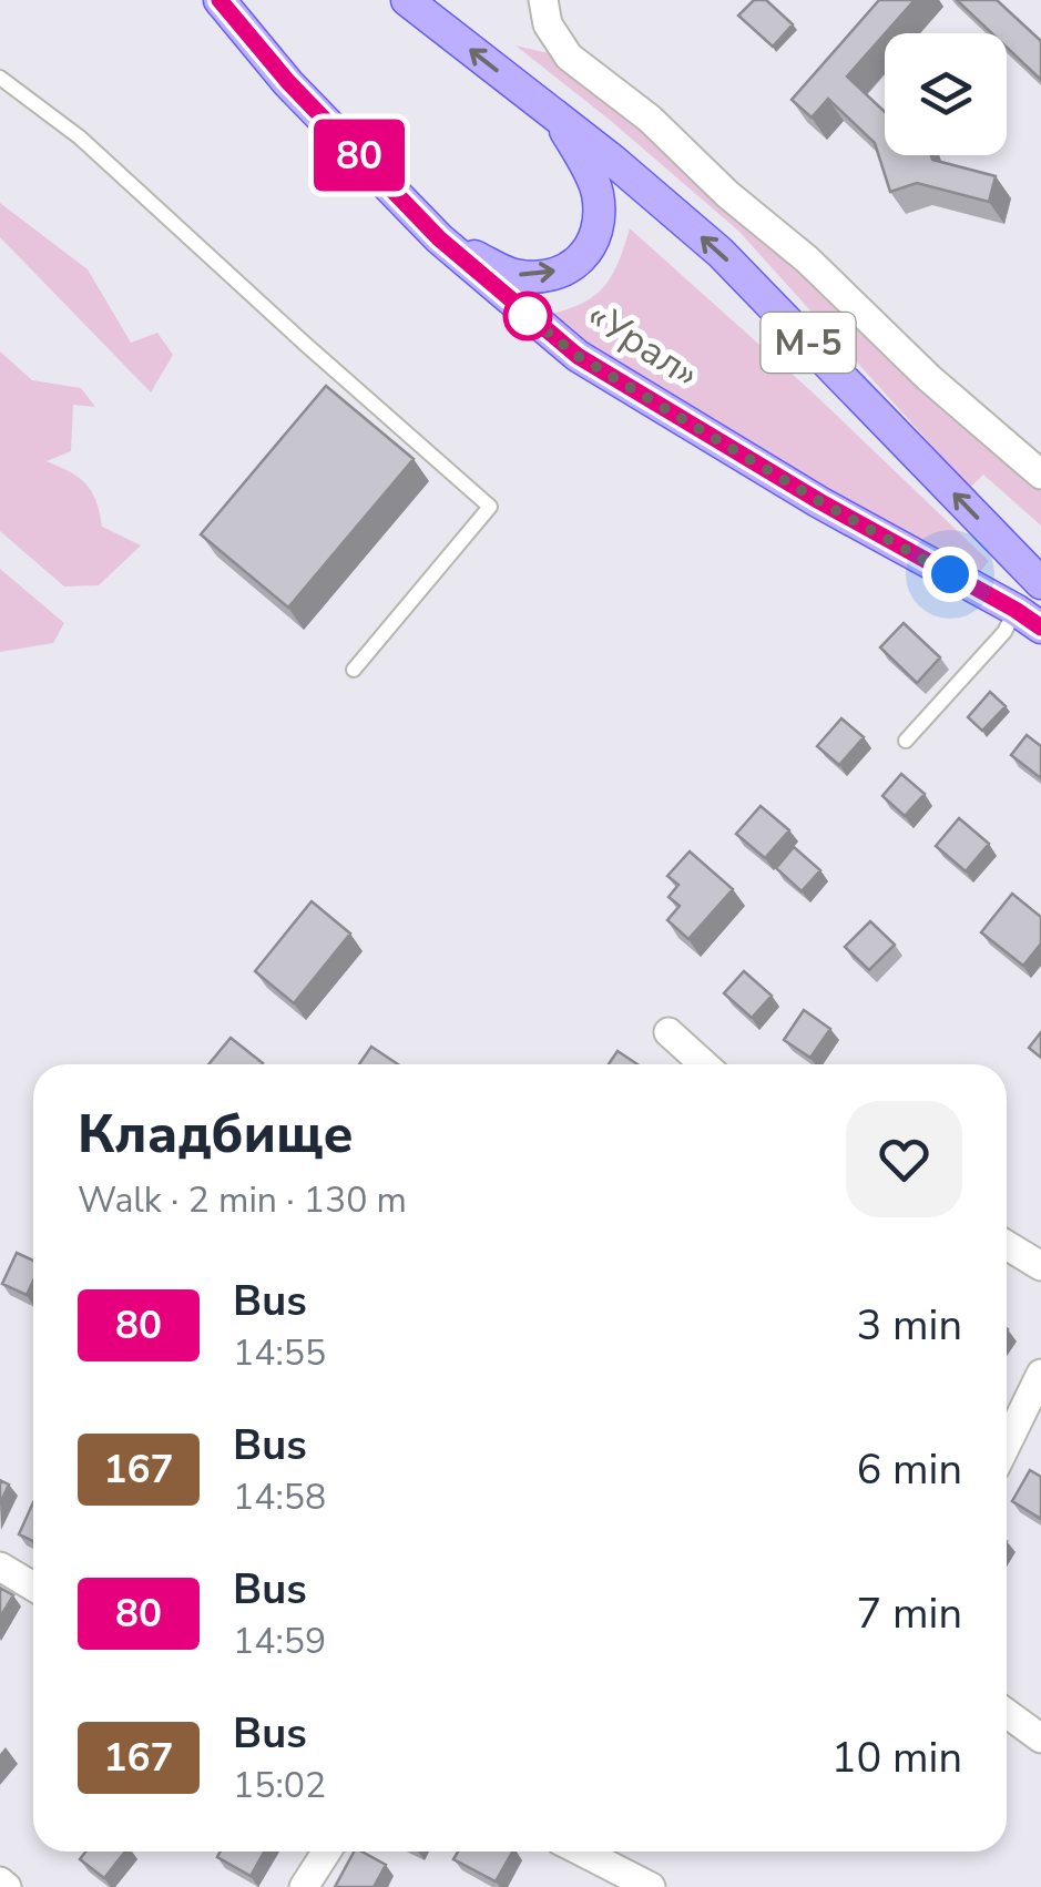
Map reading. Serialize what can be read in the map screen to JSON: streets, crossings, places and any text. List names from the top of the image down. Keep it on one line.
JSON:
{"streets":{"main road":["М-5","«Урал»"]},"crossings":[["М-5","«Урал»"]],"lines":["bus line 80"],"page":{"on_map":"80","heading":["Кладбище","Walk · 2 min · 130 m"],"list":[{"mark":"80","name":"Bus","note":"14:55","value":"3 min"},{"mark":"167","name":"Bus","note":"14:58","value":"6 min"},{"mark":"80","name":"Bus","note":"14:59","value":"7 min"},{"mark":"167","name":"Bus","note":"15:02","value":"10 min"}]}}
